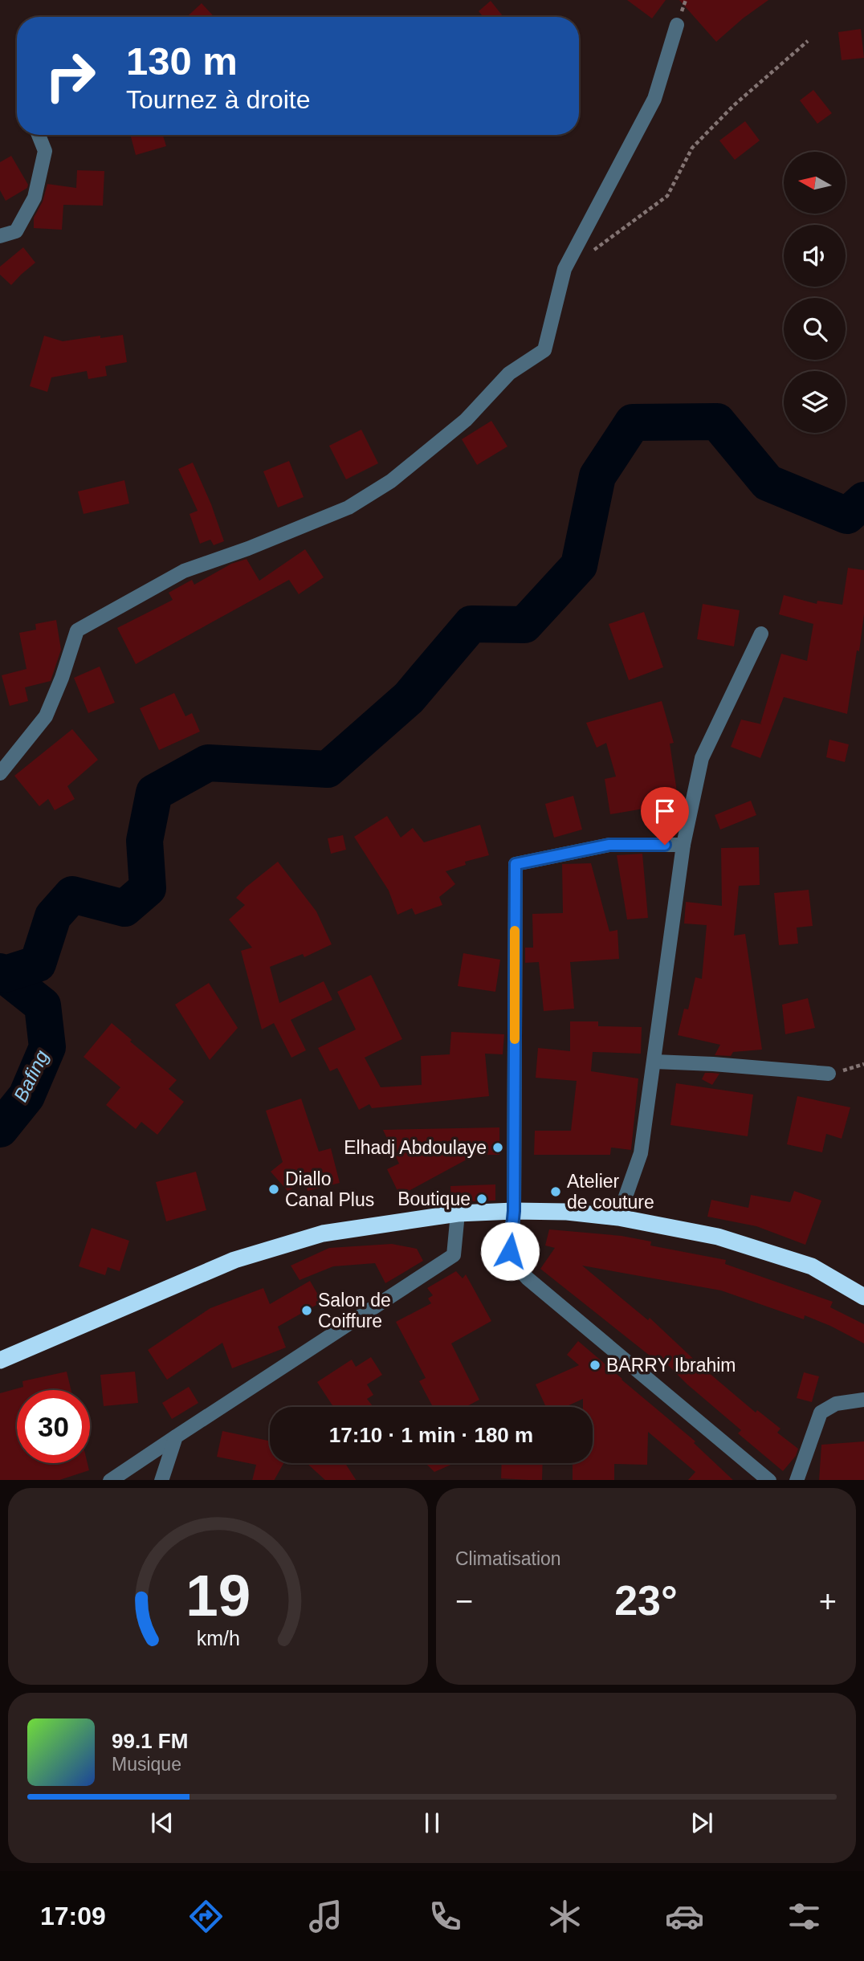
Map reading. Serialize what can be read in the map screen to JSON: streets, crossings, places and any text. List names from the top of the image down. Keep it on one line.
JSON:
{"water":["Bafing"],"places":["Elhadj Abdoulaye","Diallo Canal Plus","Atelier de couture","Boutique","Salon de Coiffure","BARRY Ibrahim"],"north":"left","page":{"turn":["130 m","Tournez à droite"],"limit":"30","trip":"17:10 · 1 min · 180 m","tile":"Climatisation","heat":["−","23°","+"],"song":["99.1 FM","Musique"],"tabs":"17:09","gauge":["19","km/h"]}}
